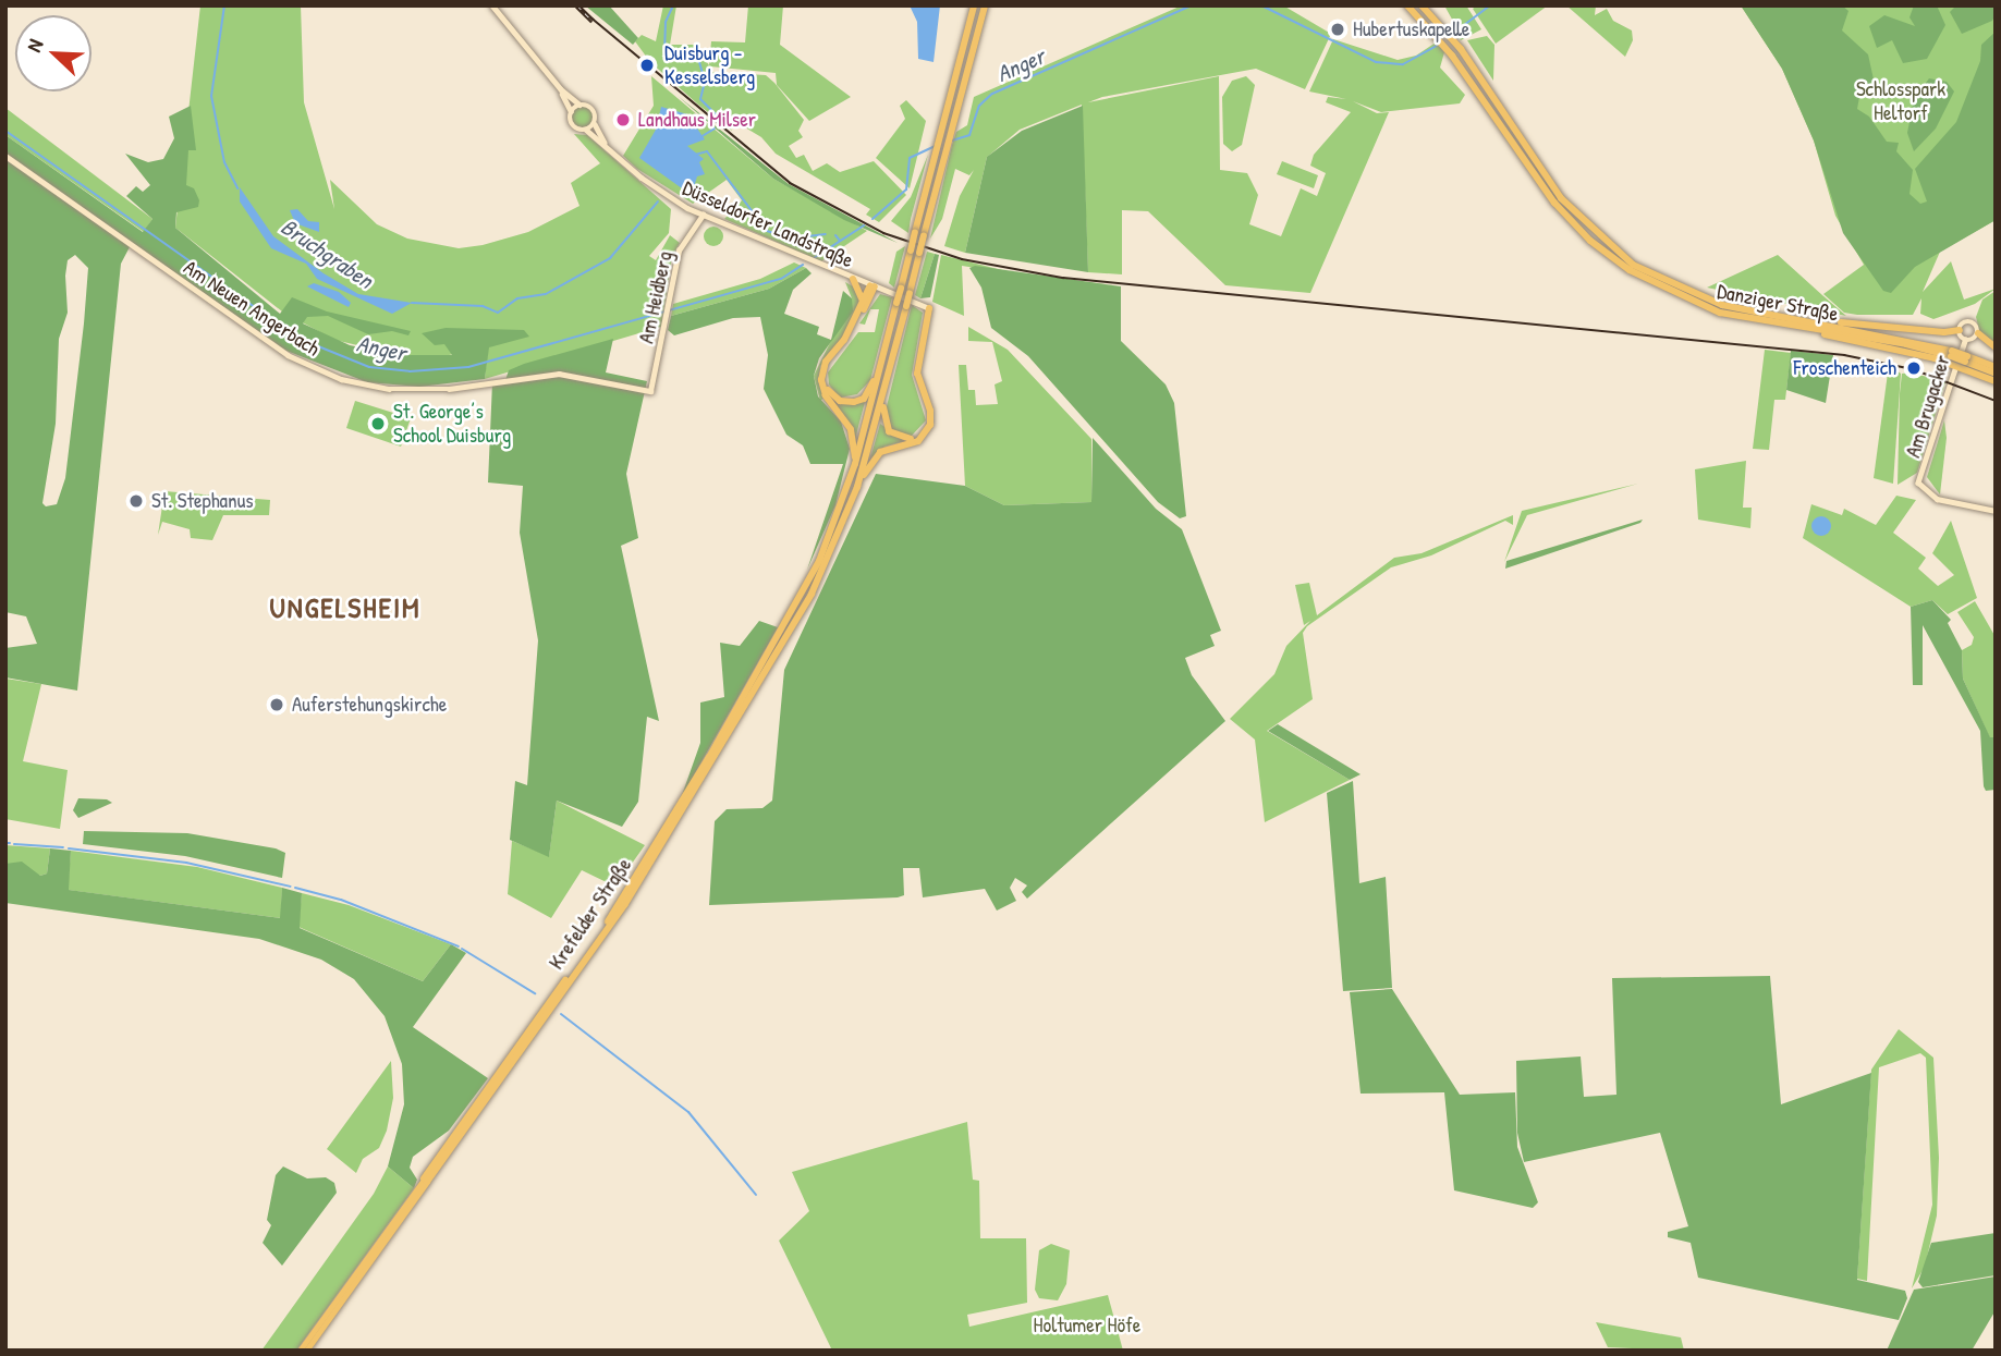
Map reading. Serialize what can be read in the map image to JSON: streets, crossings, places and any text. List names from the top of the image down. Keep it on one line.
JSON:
{"streets":{"highway":["Danziger Straße","Krefelder Straße"],"main road":["Düsseldorfer Landstraße","Am Heidberg","Am Neuen Angerbach","Am Brugacker"]},"crossings":[["Düsseldorfer Landstraße","Am Heidberg"],["Am Heidberg","Am Neuen Angerbach"]],"districts":["UNGELSHEIM"],"water":["Anger","Bruchgraben"],"parks":["Schlosspark Heltorf","Holtumer Höfe"],"places":["Hubertuskapelle","Duisburg - Kesselsberg","Landhaus Milser","Froschenteich","St. George’s School Duisburg","St. Stephanus","Auferstehungskirche"],"north":"top left"}
